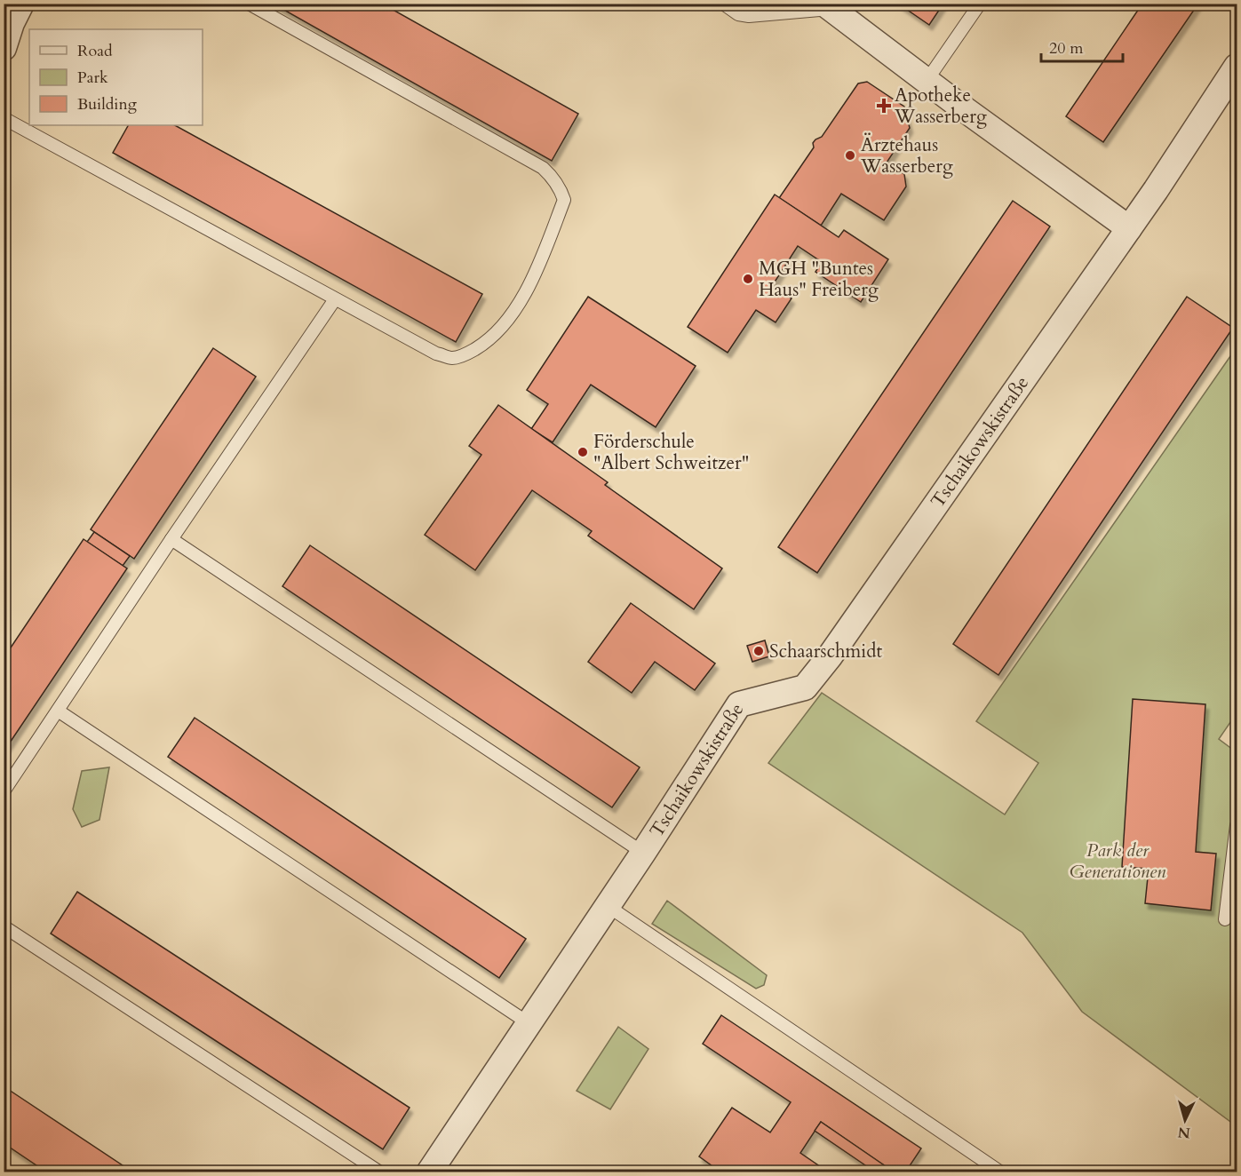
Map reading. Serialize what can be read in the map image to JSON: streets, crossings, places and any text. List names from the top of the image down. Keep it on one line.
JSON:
{"streets":{"street":["Tschaikowskistraße"]},"parks":["Park der Generationen"],"places":{"health":["Apotheke Wasserberg"],"other":["Ärztehaus Wasserberg","MGH \"Buntes Haus\" Freiberg","Förderschule \"Albert Schweitzer\"","Schaarschmidt"]},"legend":["Road","Park","Building"],"scale_bar":"20 m","north":"bottom"}
